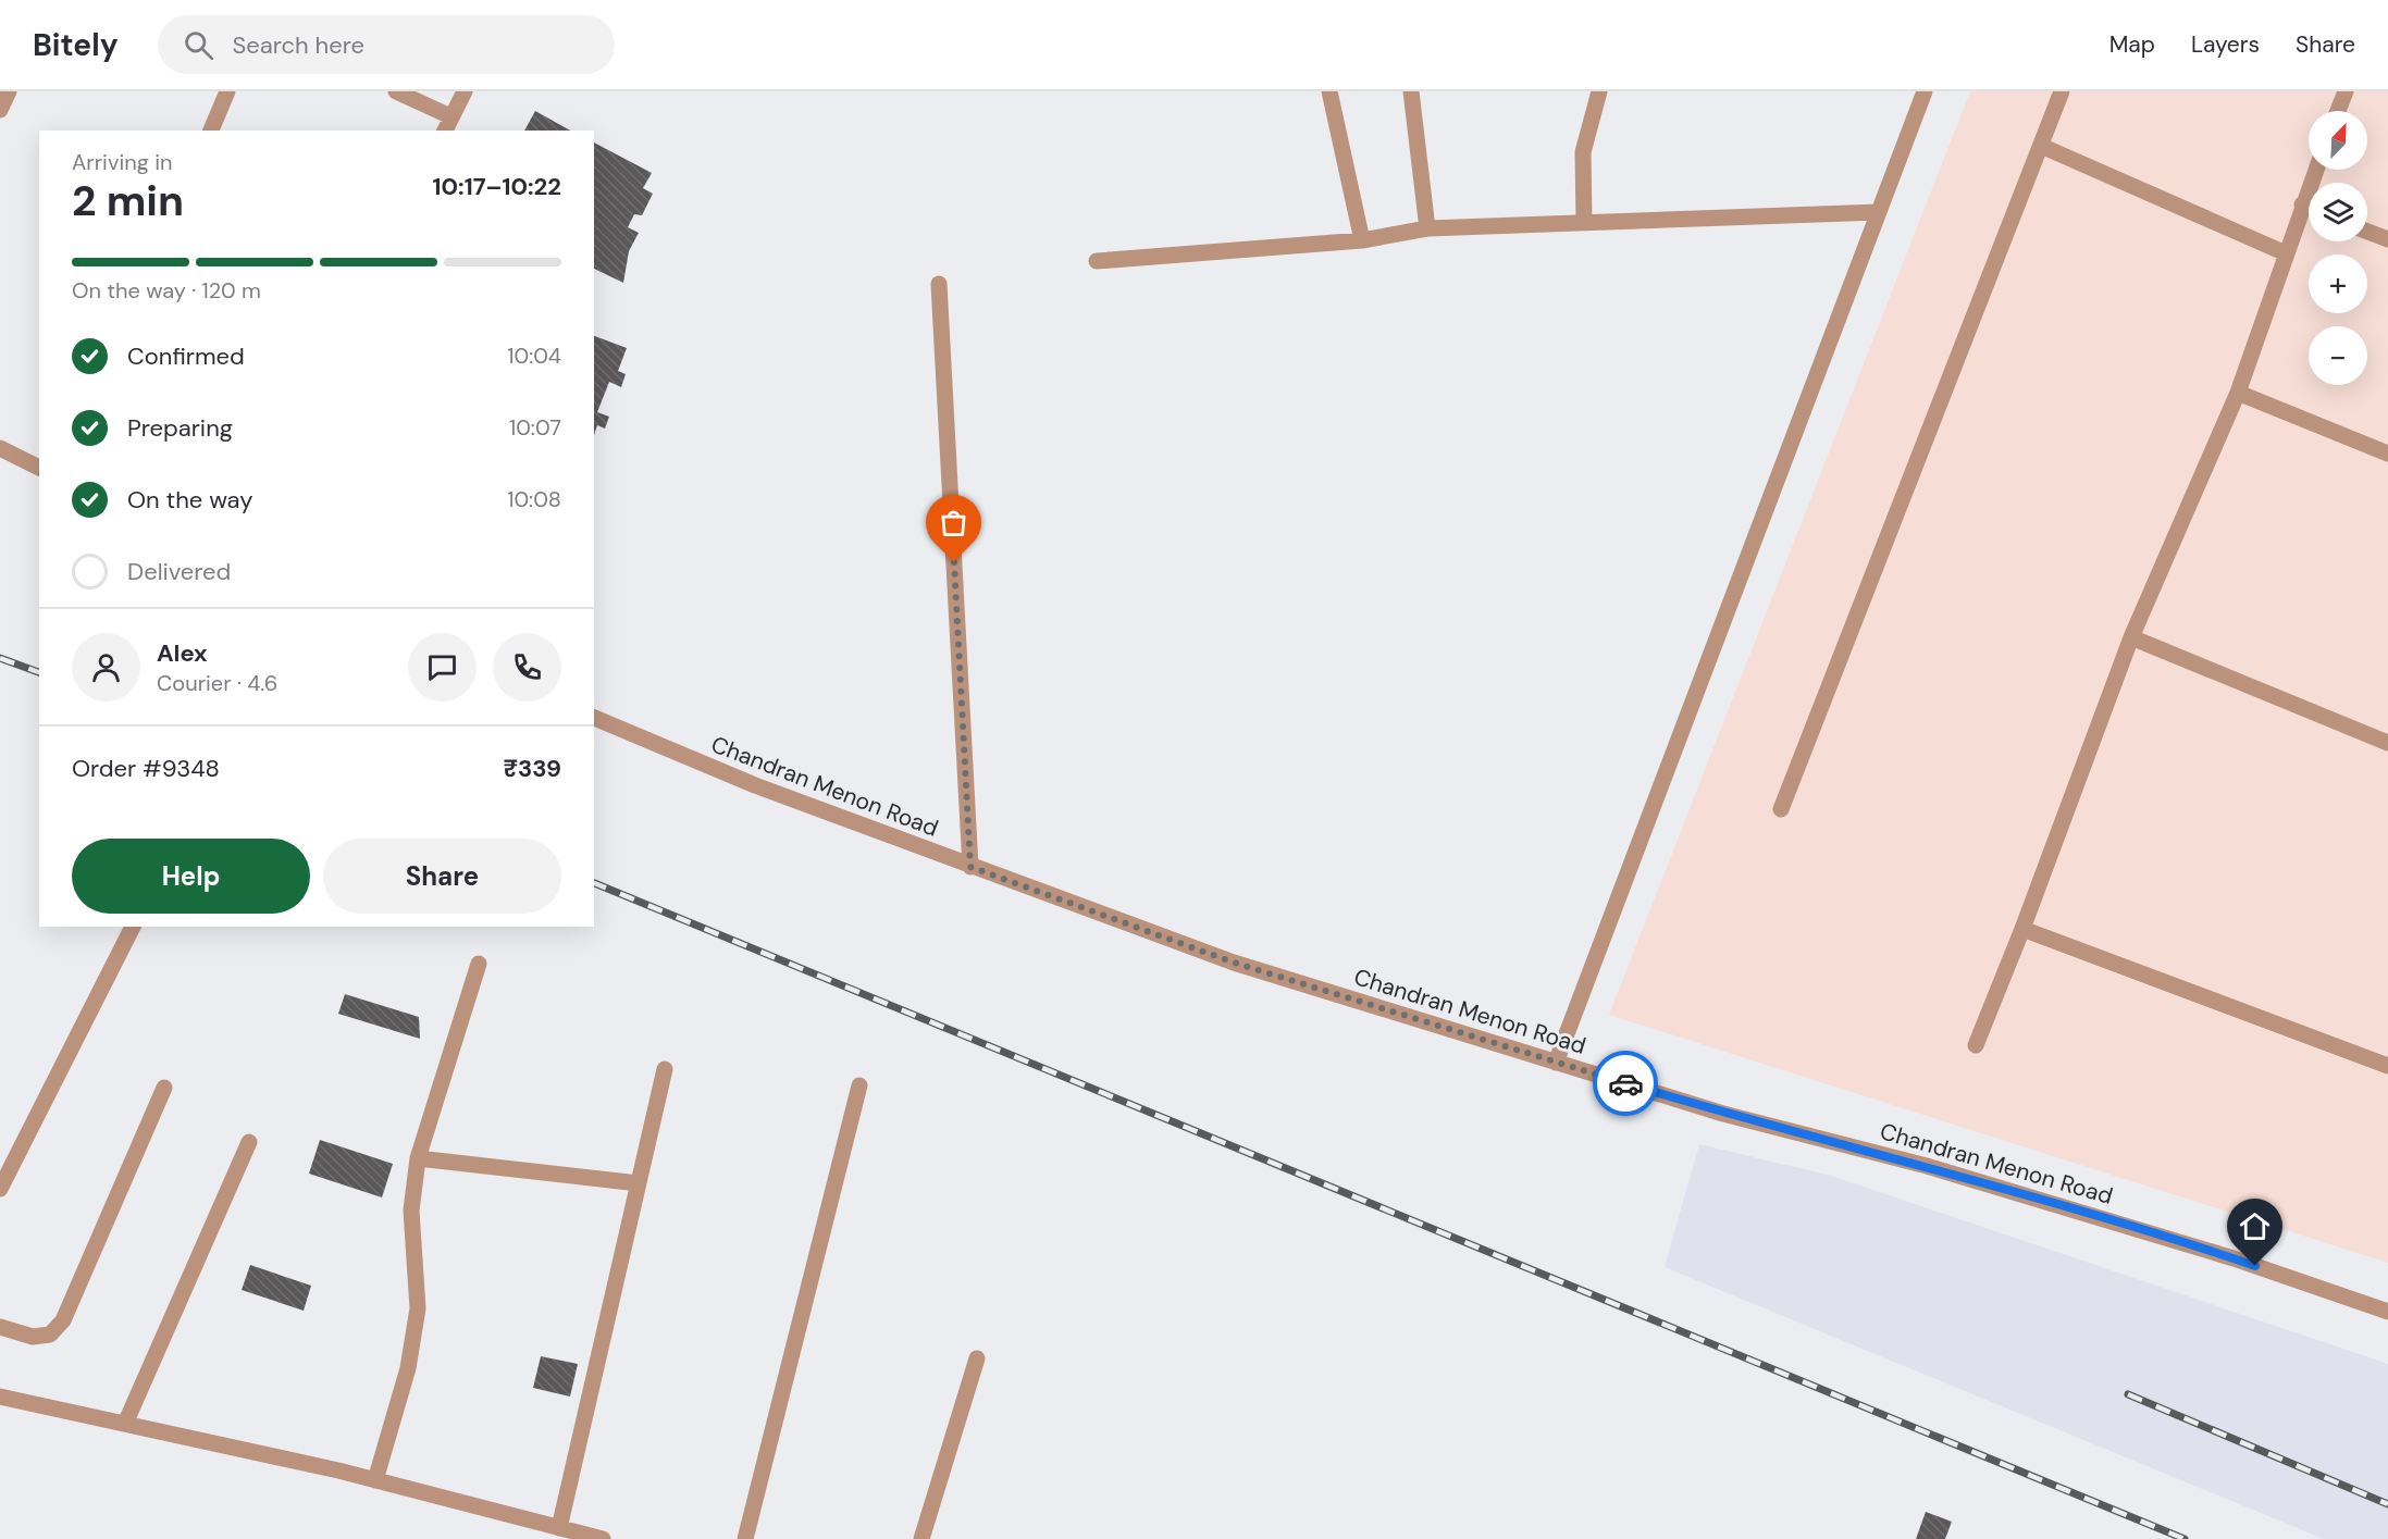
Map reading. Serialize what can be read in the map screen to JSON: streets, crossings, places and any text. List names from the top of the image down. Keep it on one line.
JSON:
{"streets":{"street":["Chandran Menon Road"]},"north":"top right","page":{"header":"Bitely","search":"Search here","nav":["Map","Layers","Share"],"map_buttons":["+","−"],"heading":["2 min","Arriving in","10:17–10:22"],"panel":["Alex","Courier · 4.6","Order #9348","₹339"],"bar":"On the way · 120 m","list":[["Confirmed","10:04"],["Preparing","10:07"],["On the way","10:08"],"Delivered"],"buttons":["Help","Share"]}}
